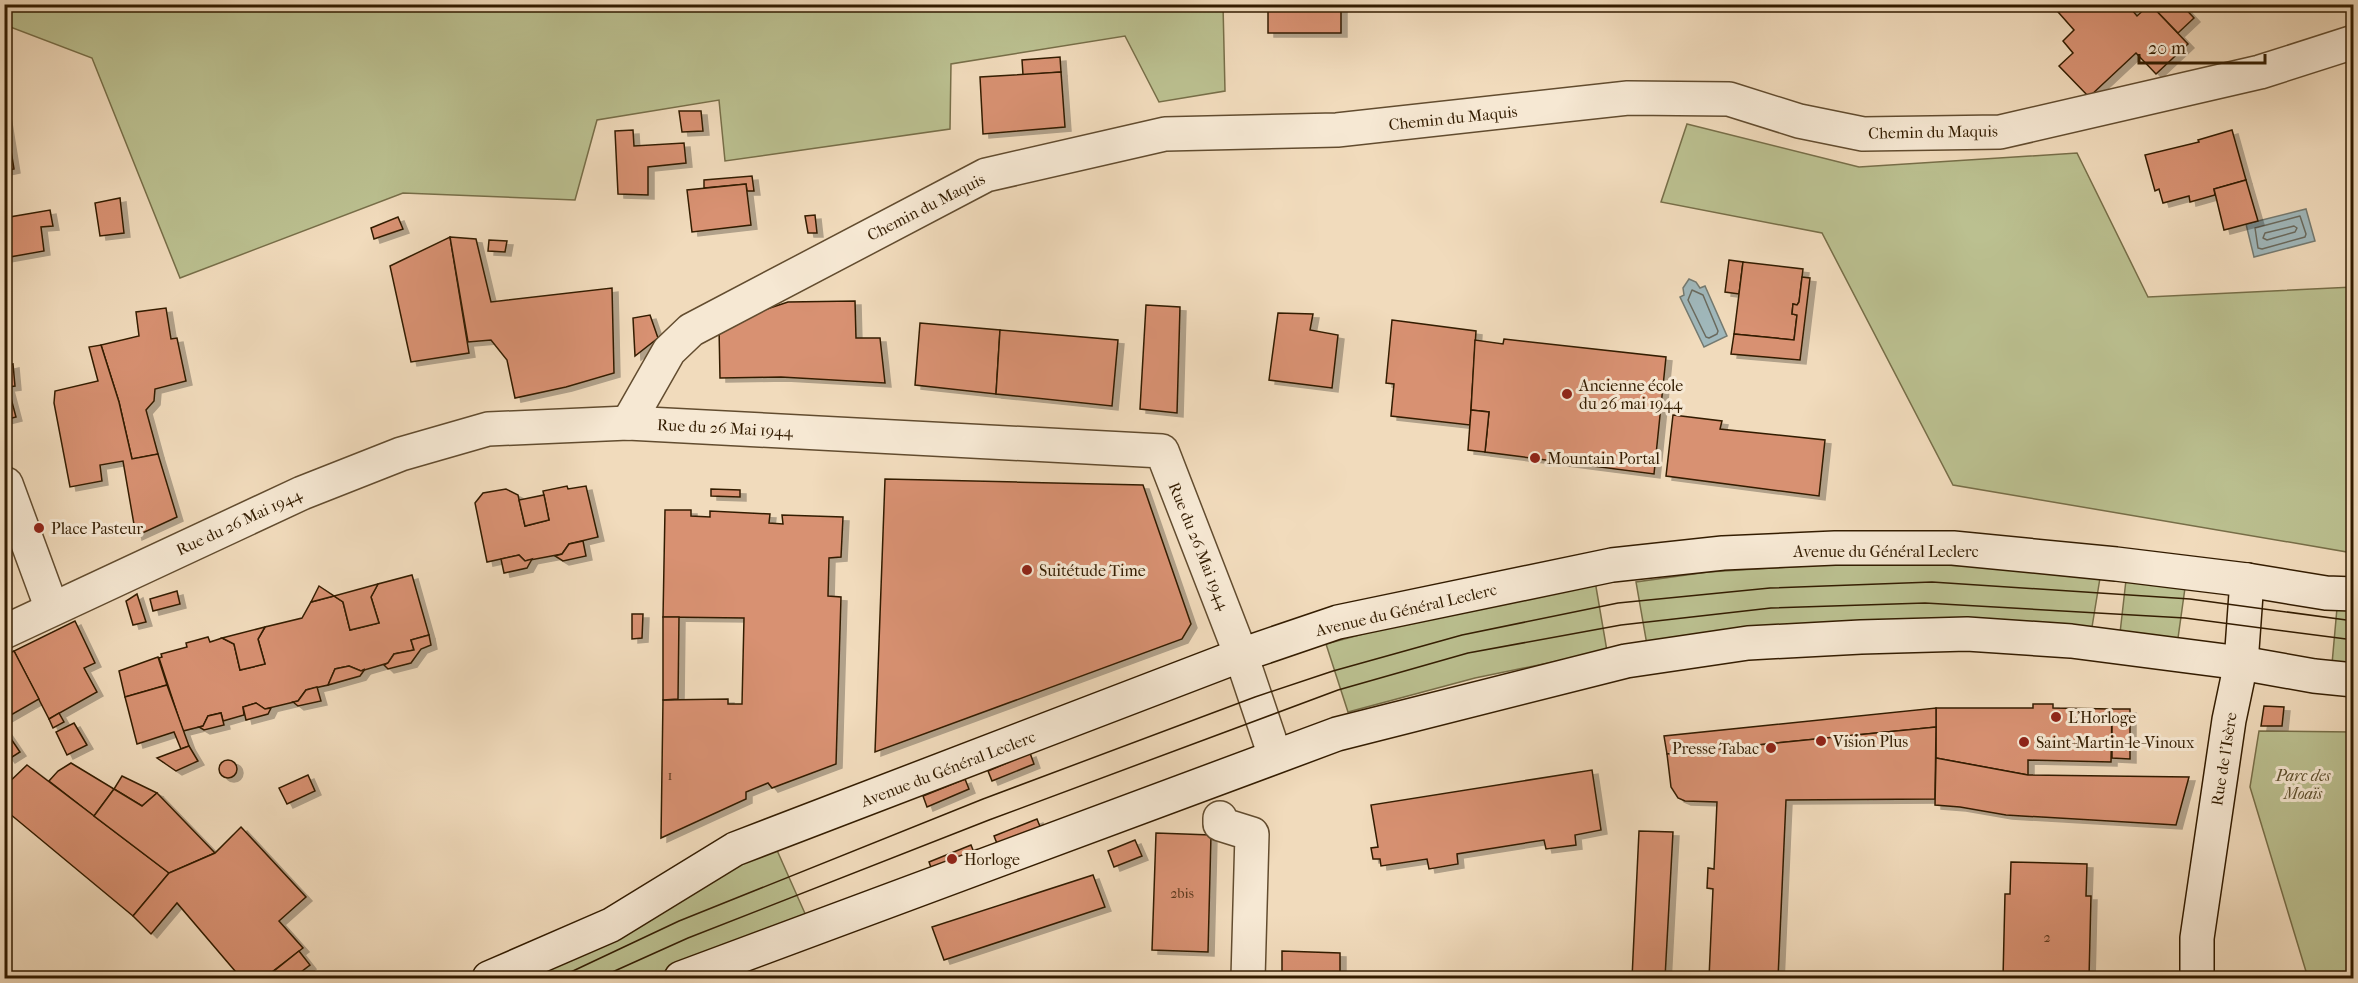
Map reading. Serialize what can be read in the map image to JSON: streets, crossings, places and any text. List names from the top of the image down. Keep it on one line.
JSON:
{"streets":{"street":["Chemin du Maquis","Rue du 26 Mai 1944","Avenue du Général Leclerc","Rue de l'Isère"]},"crossings":[["Chemin du Maquis","Rue du 26 Mai 1944"],["Rue du 26 Mai 1944","Avenue du Général Leclerc"],["Avenue du Général Leclerc","Rue de l'Isère"]],"parks":["Parc des Moaïs"],"places":["Ancienne école du 26 mai 1944","Mountain Portal","Place Pasteur","Suitétude Time","L'Horloge","Vision Plus","Saint-Martin-le-Vinoux","Presse Tabac","Horloge"],"house_numbers":["1","2bis","2"],"scale_bar":"20 m"}
